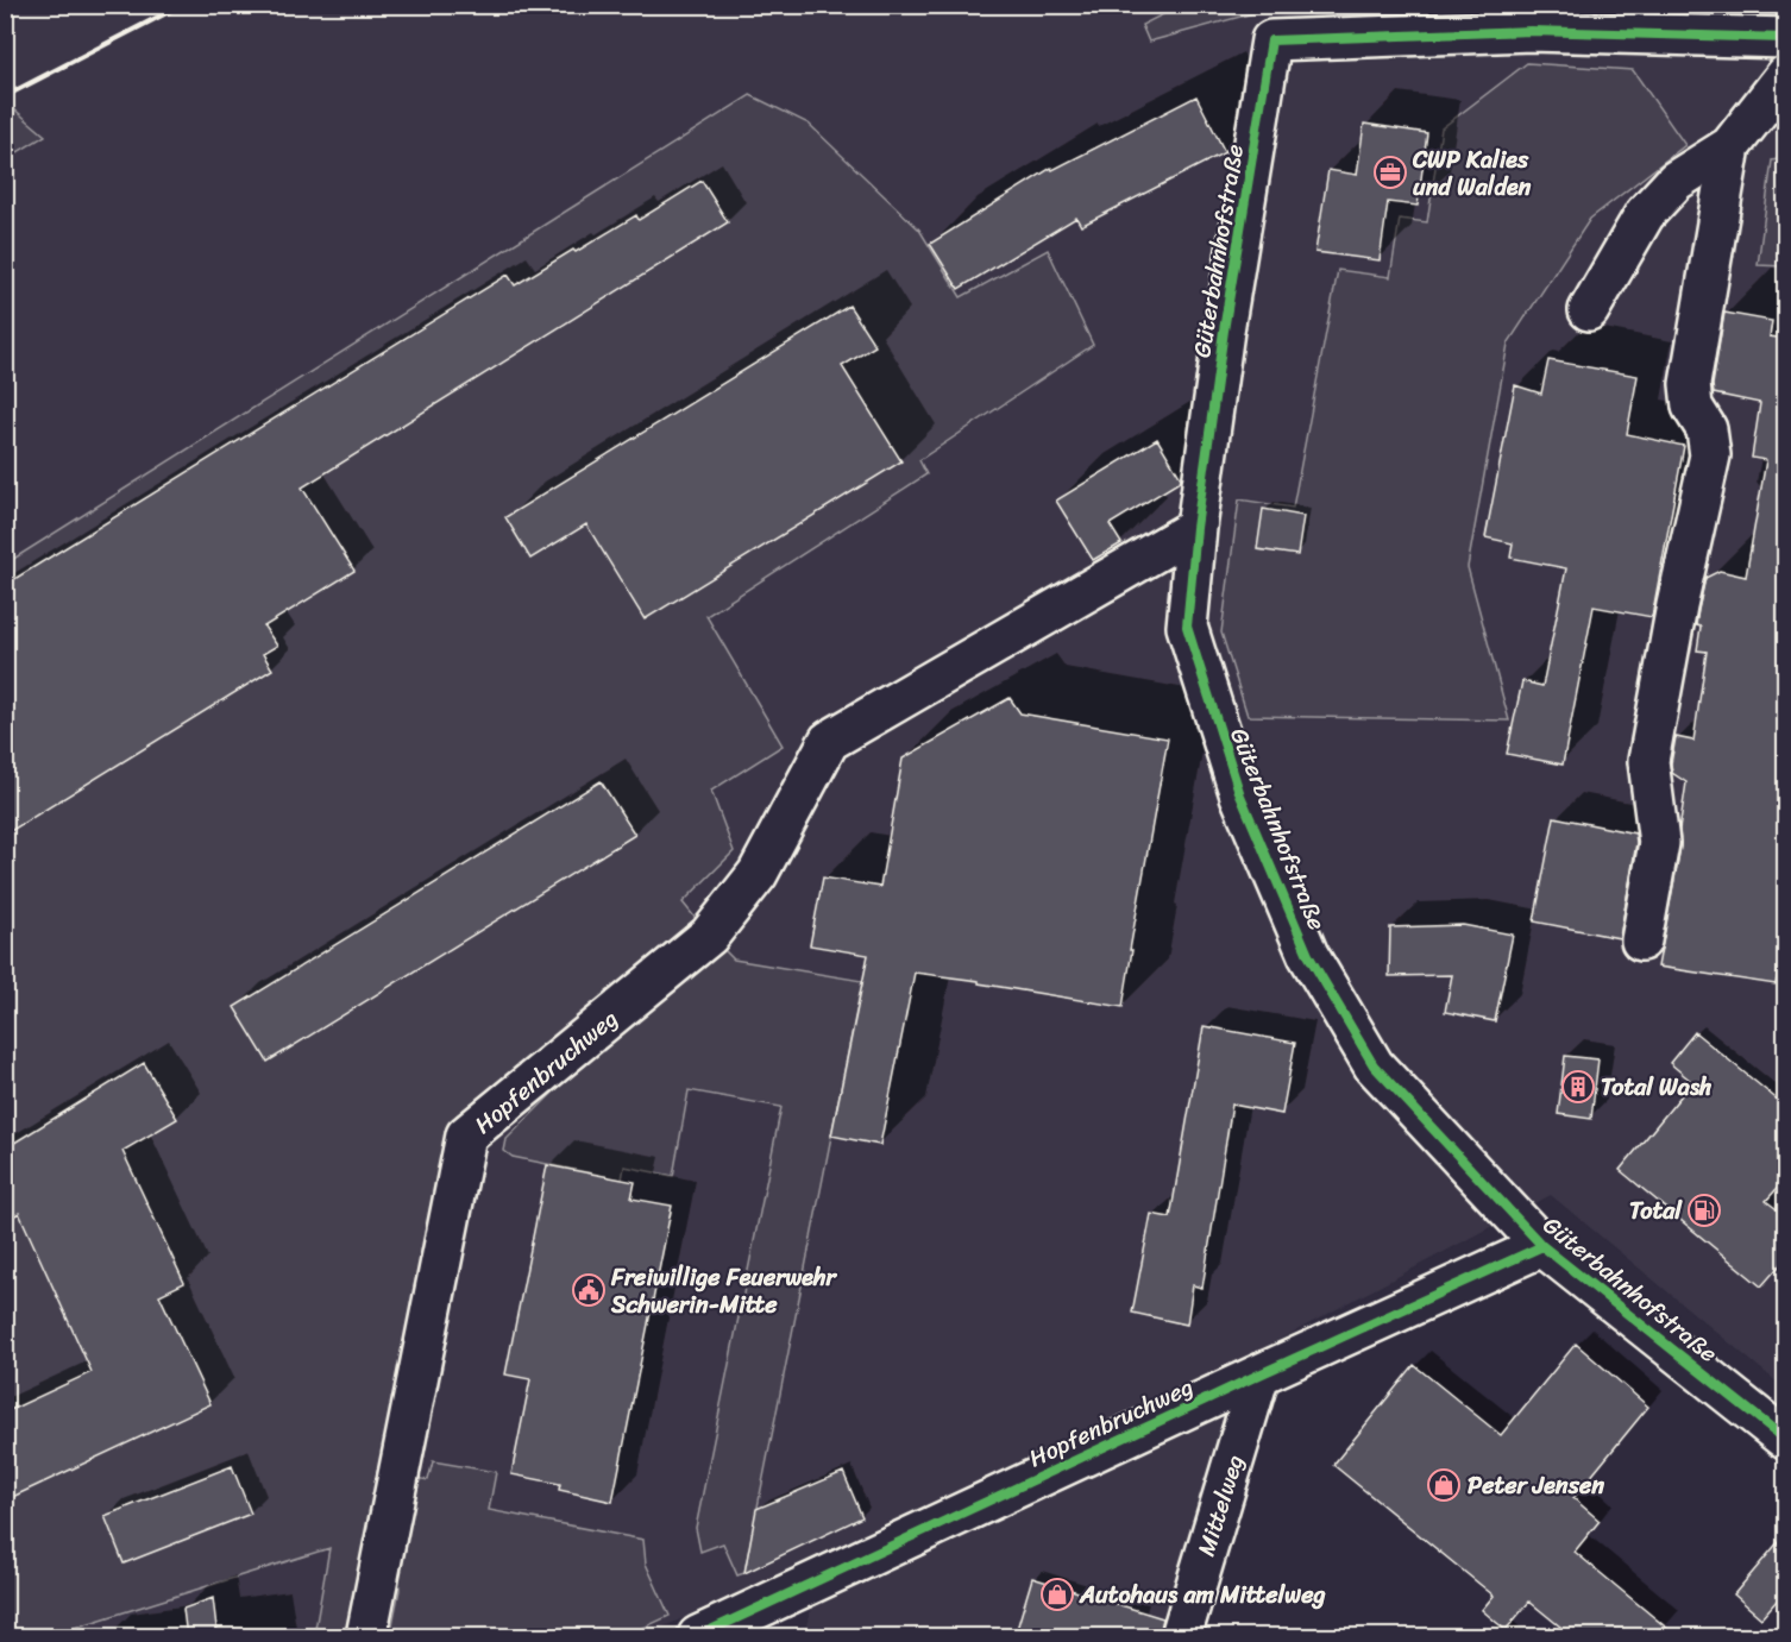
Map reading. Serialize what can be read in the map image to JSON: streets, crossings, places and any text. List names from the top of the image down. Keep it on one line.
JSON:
{"streets":{"street":["Güterbahnhofstraße","Hopfenbruchweg","Mittelweg"]},"crossings":[["Güterbahnhofstraße","Hopfenbruchweg"],["Hopfenbruchweg","Mittelweg"]],"places":{"office":["CWP Kalies und Walden"],"building":["Total Wash"],"fuel station":["Total"],"public building":["Freiwillige Feuerwehr Schwerin-Mitte"],"shop":["Peter Jensen","Autohaus am Mittelweg"]}}
